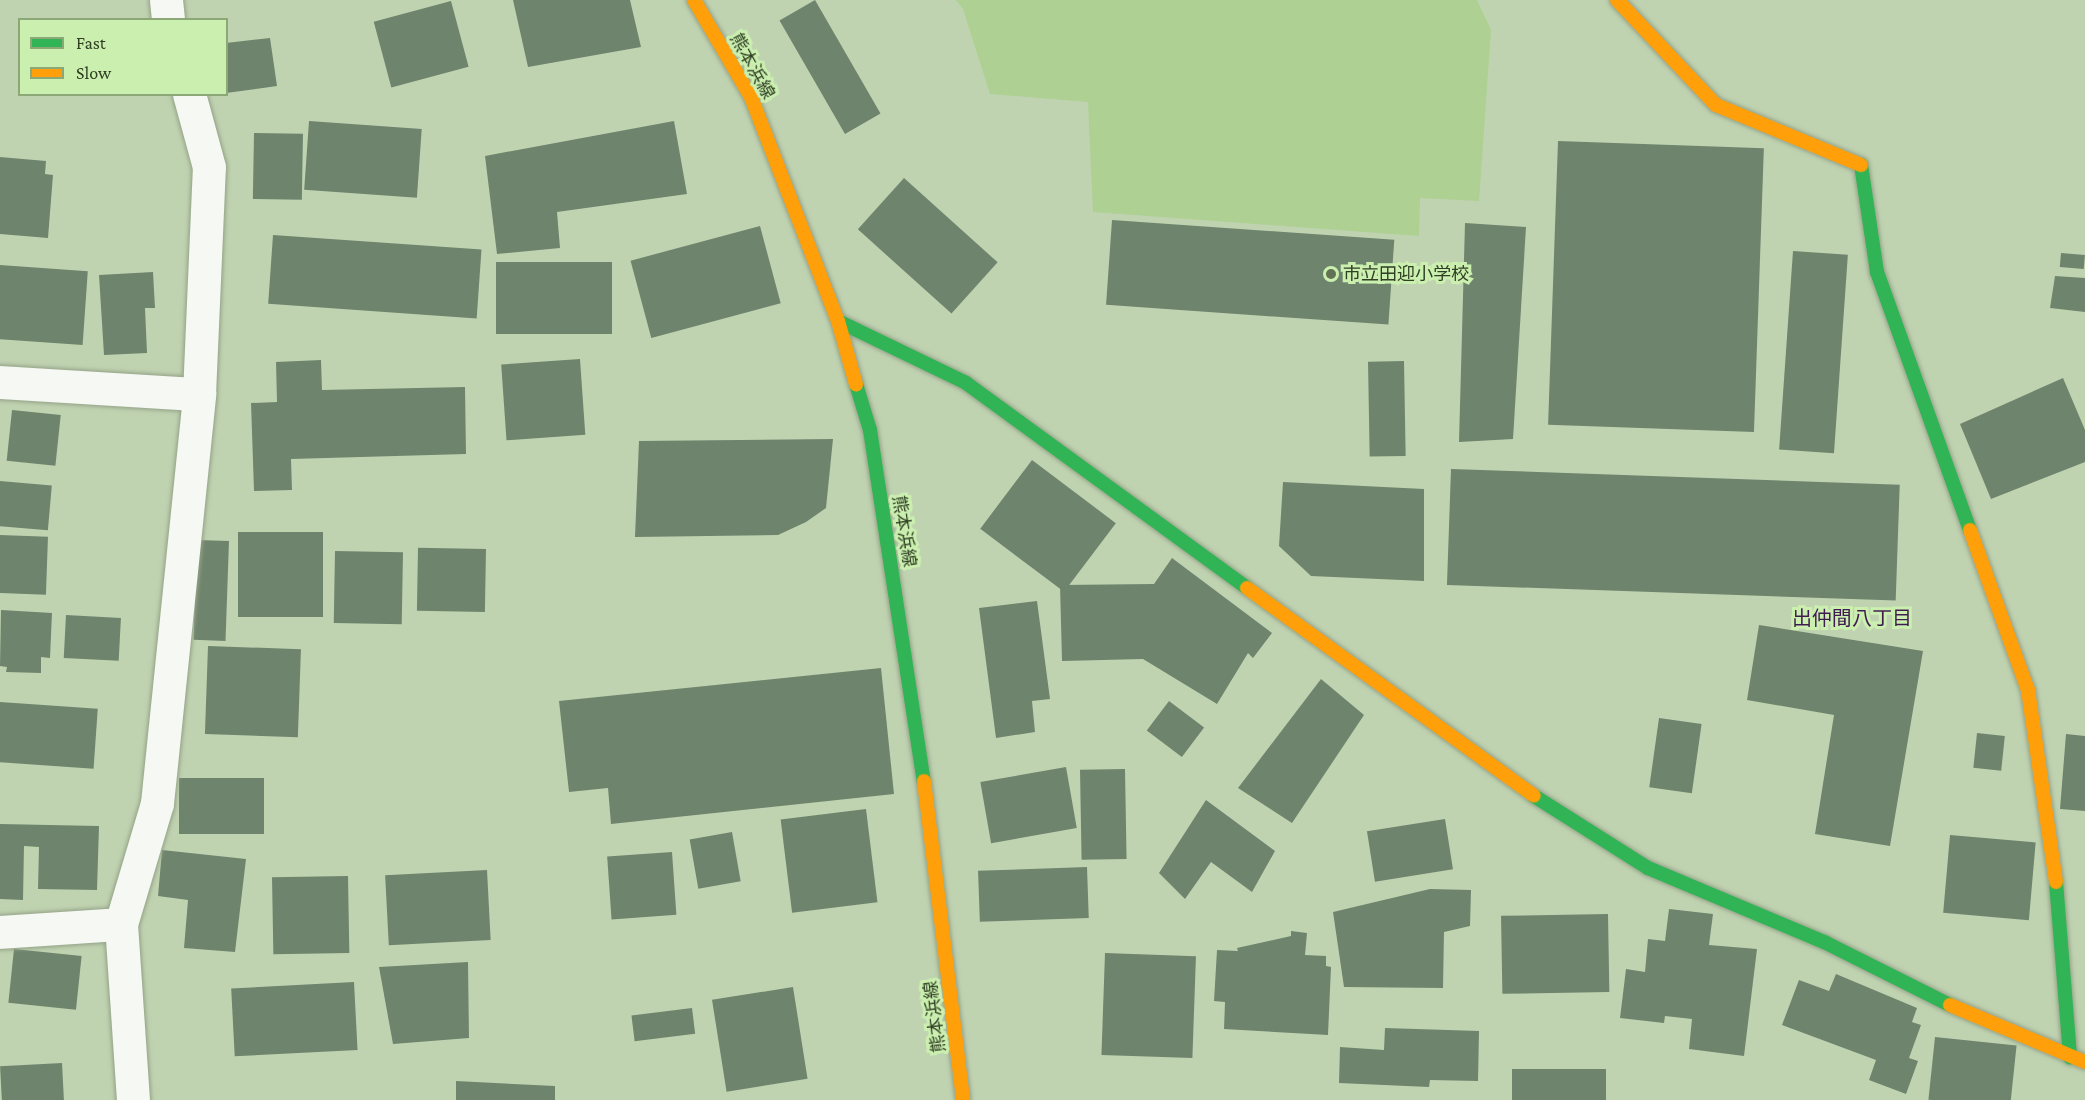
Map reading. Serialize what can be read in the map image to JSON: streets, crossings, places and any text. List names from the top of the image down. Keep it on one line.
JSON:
{"streets":{"street":["熊本浜線"]},"districts":["出仲間八丁目"],"places":["市立田迎小学校"],"legend":["Fast","Slow"]}
